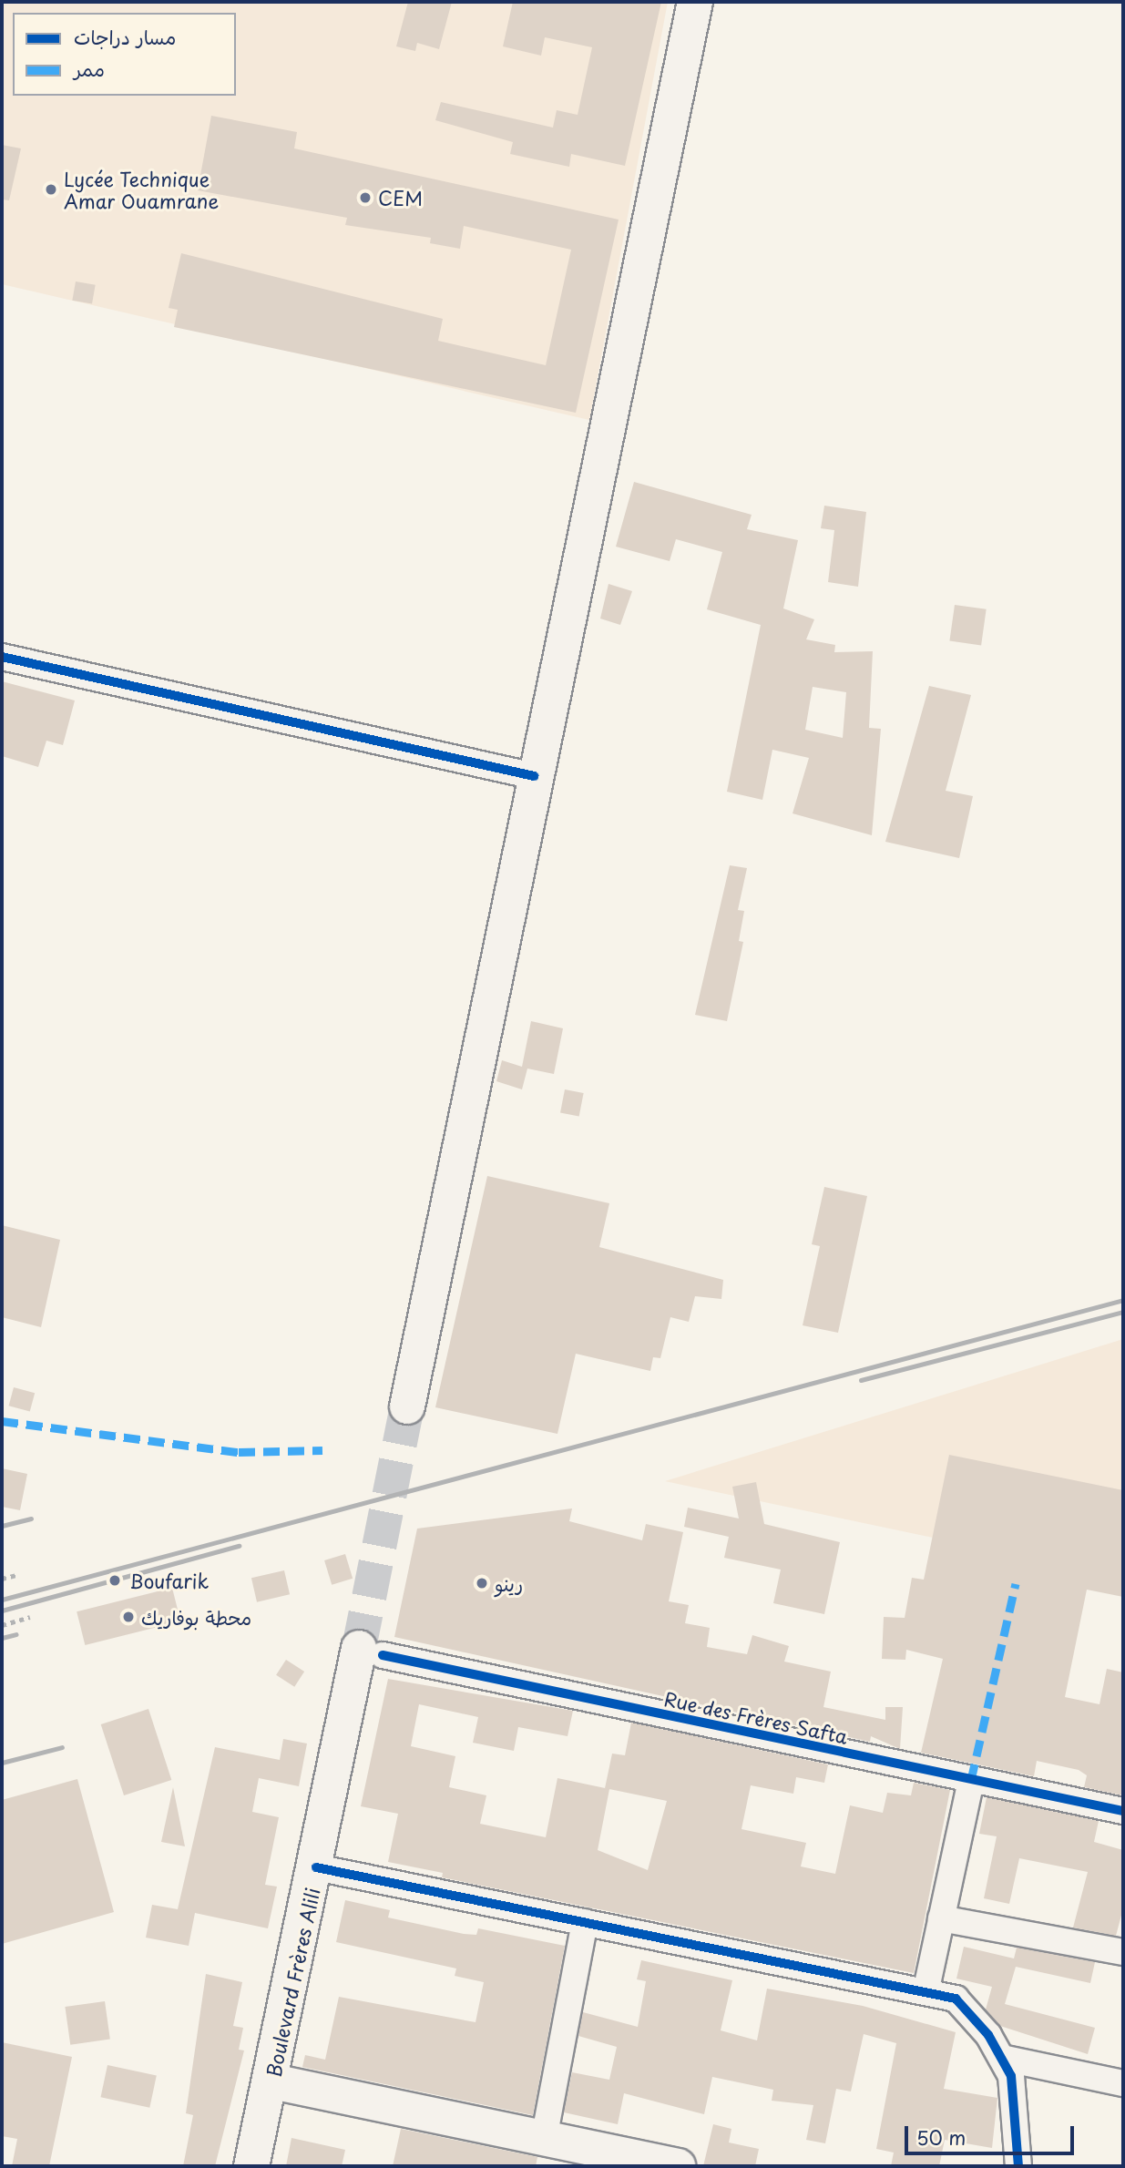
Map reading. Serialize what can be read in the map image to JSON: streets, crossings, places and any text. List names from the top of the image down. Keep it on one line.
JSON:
{"streets":{"main road":["Boulevard Frères Alili"],"street":["Rue des Frères Safta"]},"crossings":[["Rue des Frères Safta","Boulevard Frères Alili"]],"places":["Lycée Technique Amar Ouamrane","CEM","Boufarik","رينو","محطة بوفاريك"],"legend":["مسار دراجات","ممر"],"scale_bar":"50 m"}
